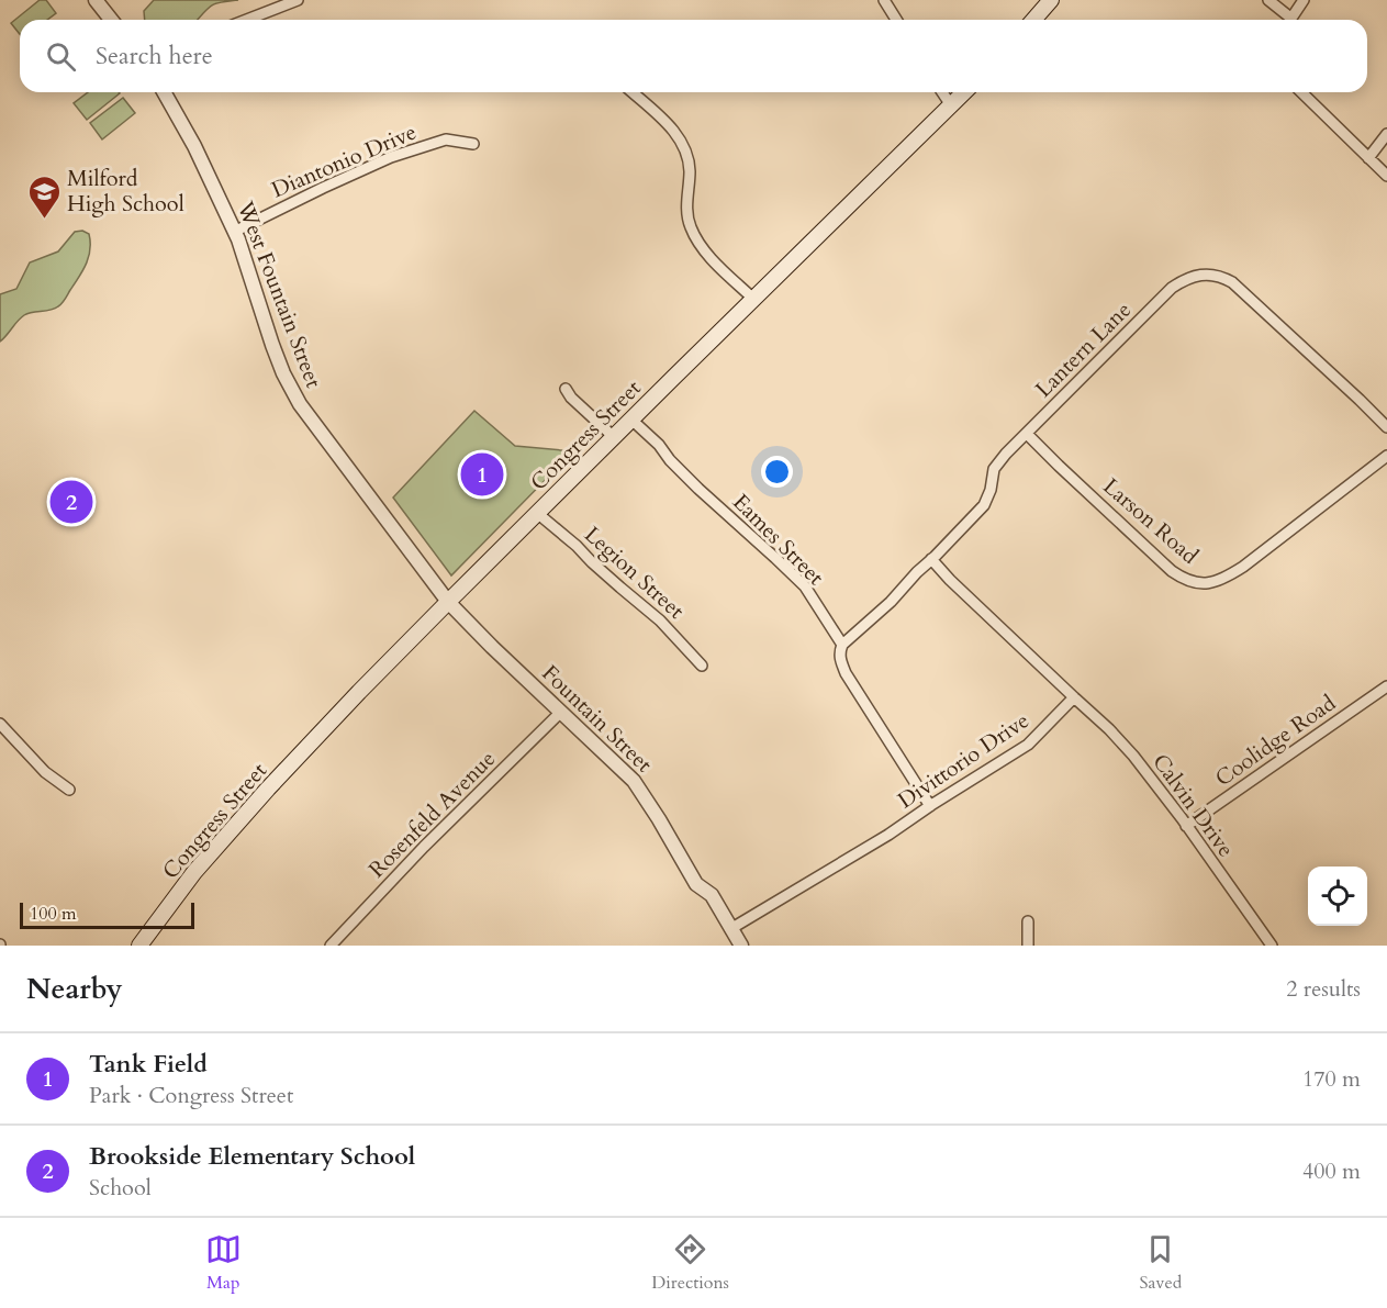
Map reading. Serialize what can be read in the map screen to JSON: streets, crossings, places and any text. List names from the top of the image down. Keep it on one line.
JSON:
{"streets":{"main road":["Congress Street"],"street":["Diantonio Drive","West Fountain Street","Lantern Lane","Larson Road","Eames Street","Legion Street","Fountain Street","Coolidge Road","Divittorio Drive","Calvin Drive","Rosenfeld Avenue"]},"crossings":[["Diantonio Drive","West Fountain Street"],["West Fountain Street","Congress Street"],["West Fountain Street","Fountain Street"],["Lantern Lane","Larson Road"],["Lantern Lane","Eames Street"],["Congress Street","Eames Street"],["Congress Street","Legion Street"],["Congress Street","Fountain Street"],["Eames Street","Divittorio Drive"],["Fountain Street","Divittorio Drive"],["Fountain Street","Rosenfeld Avenue"],["Coolidge Road","Calvin Drive"],["Divittorio Drive","Calvin Drive"]],"places":{"school or university":["Milford High School"]},"scale_bar":"100 m","page":{"search":"Search here","pins":["1","2"],"scale":"100 m","heading":["Nearby","2 results"],"list":[{"mark":"1","name":"Tank Field","note":"Park · Congress Street","value":"170 m"},{"mark":"2","name":"Brookside Elementary School","note":"School","value":"400 m"}],"nav":["Map","Directions","Saved"]}}
